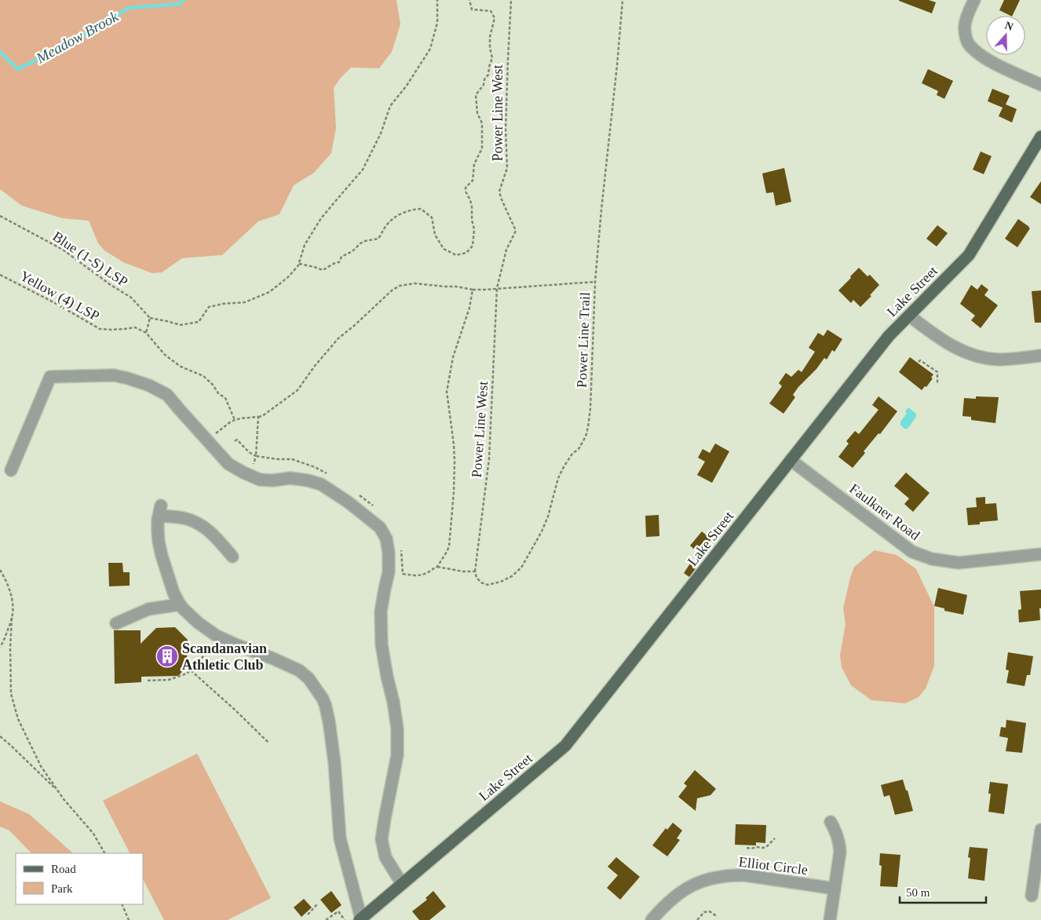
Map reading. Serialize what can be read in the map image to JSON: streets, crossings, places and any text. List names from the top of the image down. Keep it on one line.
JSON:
{"streets":{"main road":["Lake Street"],"street":["Faulkner Road","Elliot Circle"],"path":["Power Line West","Blue (1-S) LSP","Yellow (4) LSP","Power Line Trail"]},"crossings":[["Power Line West","Power Line Trail"],["Lake Street","Faulkner Road"]],"water":["Meadow Brook"],"places":{"building":["Scandanavian Athletic Club"]},"legend":["Road","Park"],"scale_bar":"50 m","north":"top"}
